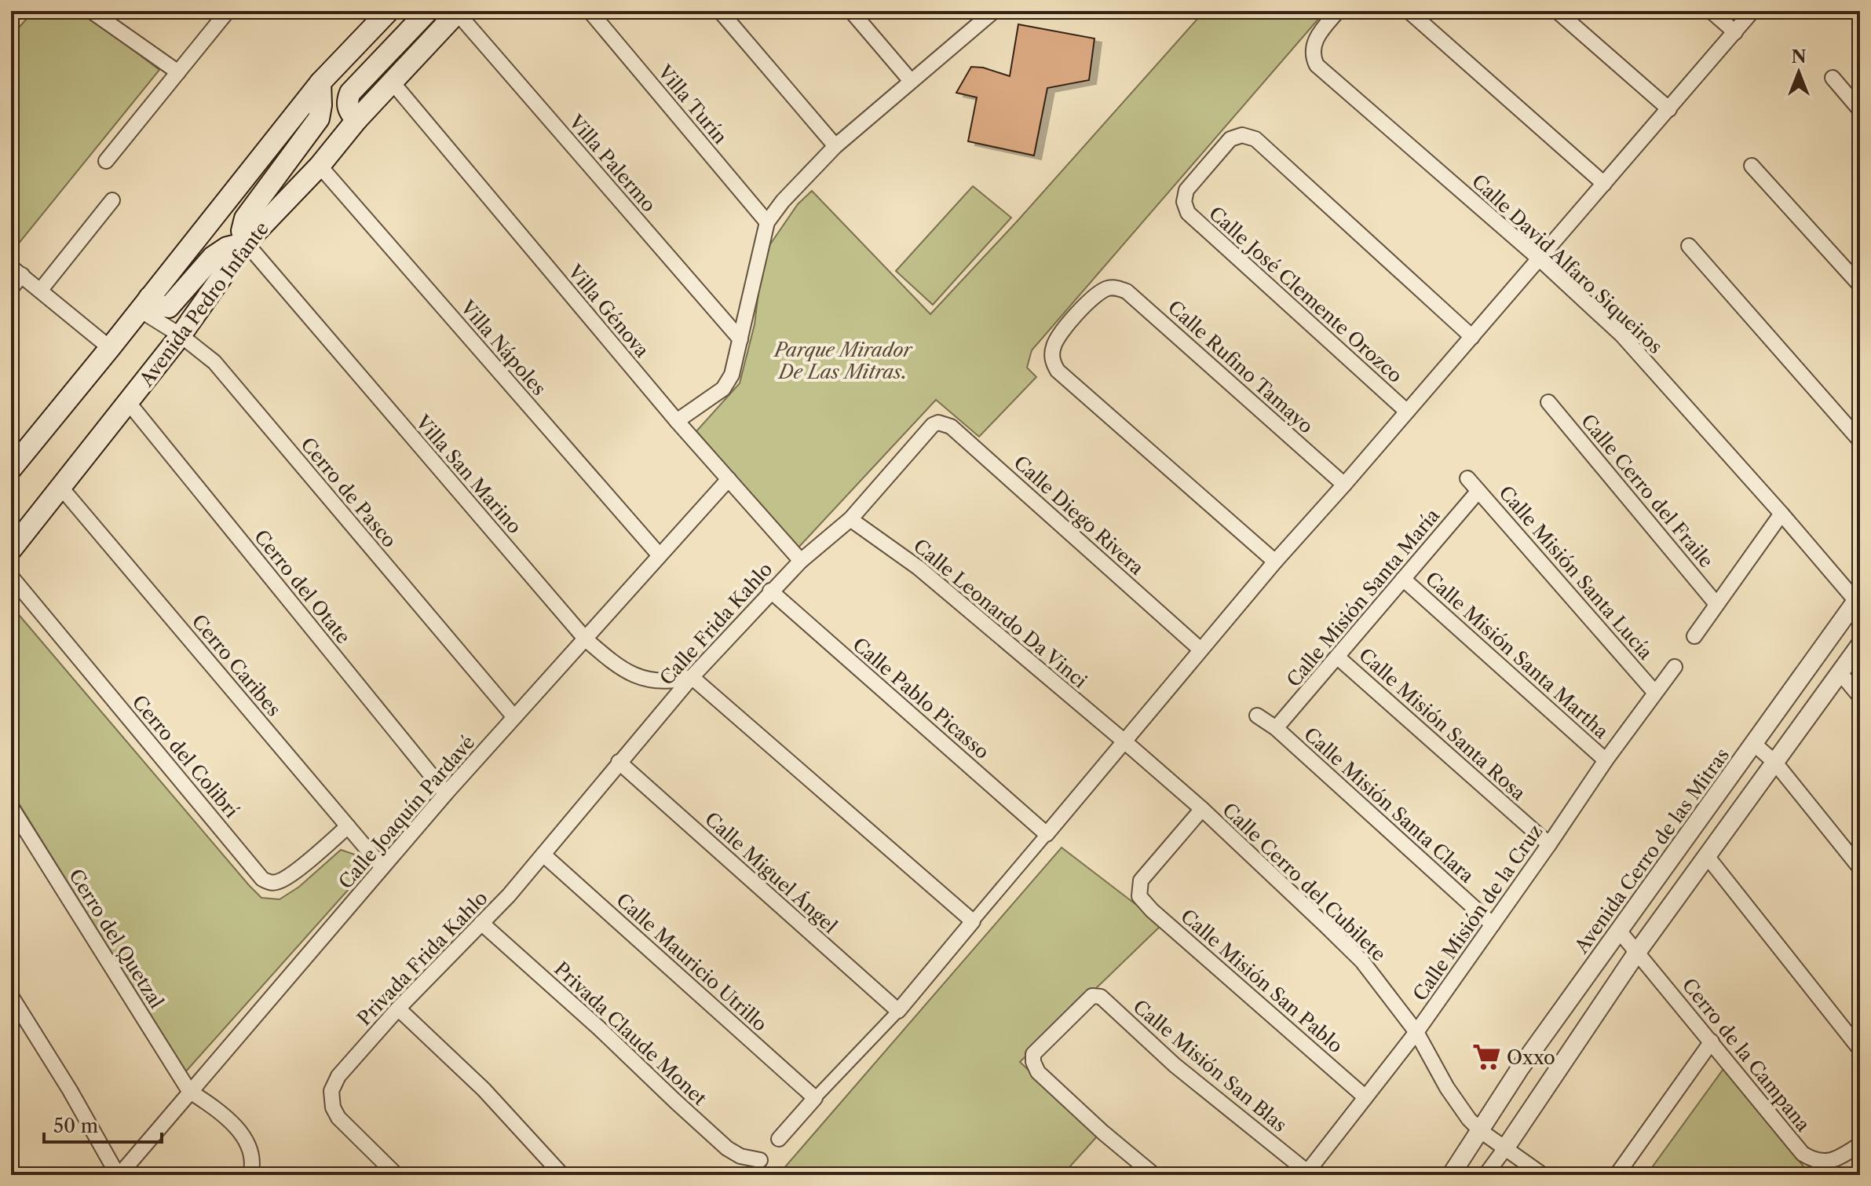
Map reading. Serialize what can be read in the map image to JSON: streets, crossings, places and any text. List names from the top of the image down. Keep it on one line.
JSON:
{"streets":{"main road":["Avenida Pedro Infante"],"street":["Villa Turín","Villa Palermo","Calle David Alfaro Siqueiros","Calle José Clemente Orozco","Villa Génova","Villa Nápoles","Calle Rufino Tamayo","Villa San Marino","Calle Cerro del Fraile","Cerro de Pasco","Calle Diego Rivera","Calle Misión Santa Lucía","Cerro del Otate","Calle Misión Santa María","Calle Leonardo Da Vinci","Calle Frida Kahlo","Calle Misión Santa Martha","Cerro Caribes","Calle Pablo Picasso","Calle Misión Santa Rosa","Cerro del Colibrí","Calle Misión Santa Clara","Calle Joaquín Pardavé","Avenida Cerro de las Mitras","Calle Miguel Ángel","Calle Cerro del Cubilete","Calle Misión de la Cruz","Cerro del Quetzal","Privada Frida Kahlo","Calle Mauricio Utrillo","Calle Misión San Pablo","Privada Claude Monet","Cerro de la Campana","Calle Misión San Blas"]},"crossings":[["Villa Palermo","Avenida Pedro Infante"],["Calle David Alfaro Siqueiros","Avenida Cerro de las Mitras"],["Avenida Pedro Infante","Villa Génova"],["Avenida Pedro Infante","Villa Nápoles"],["Avenida Pedro Infante","Villa San Marino"],["Avenida Pedro Infante","Cerro de Pasco"],["Avenida Pedro Infante","Cerro del Otate"],["Avenida Pedro Infante","Cerro Caribes"],["Villa Génova","Calle Frida Kahlo"],["Villa Génova","Calle Joaquín Pardavé"],["Villa Nápoles","Calle Joaquín Pardavé"],["Villa San Marino","Calle Frida Kahlo"],["Villa San Marino","Calle Joaquín Pardavé"],["Cerro de Pasco","Calle Joaquín Pardavé"],["Calle Diego Rivera","Calle Frida Kahlo"],["Calle Misión Santa Lucía","Calle Misión Santa María"],["Calle Misión Santa Lucía","Calle Misión de la Cruz"],["Cerro del Otate","Calle Joaquín Pardavé"],["Calle Misión Santa María","Calle Misión Santa Martha"],["Calle Misión Santa María","Calle Misión Santa Rosa"],["Calle Misión Santa María","Calle Misión Santa Clara"],["Calle Leonardo Da Vinci","Calle Frida Kahlo"],["Calle Leonardo Da Vinci","Calle Cerro del Cubilete"],["Calle Frida Kahlo","Calle Pablo Picasso"],["Calle Frida Kahlo","Calle Miguel Ángel"],["Calle Frida Kahlo","Privada Frida Kahlo"],["Calle Frida Kahlo","Calle Mauricio Utrillo"],["Calle Misión Santa Martha","Calle Misión de la Cruz"],["Cerro Caribes","Cerro del Colibrí"],["Cerro Caribes","Calle Joaquín Pardavé"],["Calle Misión Santa Rosa","Calle Misión de la Cruz"],["Calle Misión Santa Clara","Calle Misión de la Cruz"],["Calle Joaquín Pardavé","Cerro del Quetzal"],["Avenida Cerro de las Mitras","Calle Cerro del Cubilete"],["Avenida Cerro de las Mitras","Cerro de la Campana"],["Calle Cerro del Cubilete","Calle Misión de la Cruz"],["Calle Cerro del Cubilete","Calle Misión San Pablo"],["Calle Misión de la Cruz","Calle Misión San Pablo"],["Calle Misión de la Cruz","Calle Misión San Blas"],["Privada Frida Kahlo","Calle Mauricio Utrillo"],["Privada Frida Kahlo","Privada Claude Monet"]],"parks":["Parque Mirador De Las Mitras."],"places":{"supermarket":["Oxxo"]},"scale_bar":"50 m","north":"top"}
